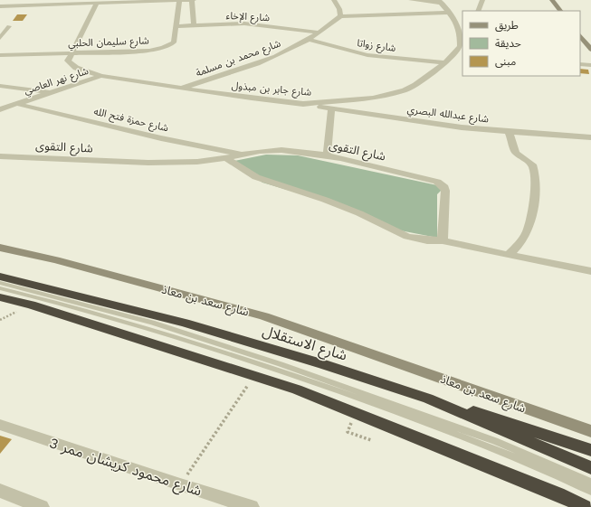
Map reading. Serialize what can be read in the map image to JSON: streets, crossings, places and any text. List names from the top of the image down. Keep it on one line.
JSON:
{"streets":{"highway":["شارع الاستقلال"],"street":["شارع الإخاء","شارع سليمان الحلبي","شارع زواتا","شارع محمد بن مسلمة","شارع نهر العاصي","شارع جابر بن مبذول","شارع عبدالله البصري","شارع حمزة فتح الله","شارع التقوى","شارع سعد بن معاذ","شارع محمود كريشان ممر 3"]},"crossings":[["شارع الإخاء","شارع سليمان الحلبي"],["شارع الإخاء","شارع محمد بن مسلمة"],["شارع سليمان الحلبي","شارع جابر بن مبذول"],["شارع زواتا","شارع محمد بن مسلمة"],["شارع زواتا","شارع جابر بن مبذول"],["شارع محمد بن مسلمة","شارع جابر بن مبذول"],["شارع نهر العاصي","شارع جابر بن مبذول"],["شارع نهر العاصي","شارع حمزة فتح الله"],["شارع جابر بن مبذول","شارع عبدالله البصري"],["شارع حمزة فتح الله","شارع التقوى"]],"legend":["طريق","حديقة","مبنى"]}
